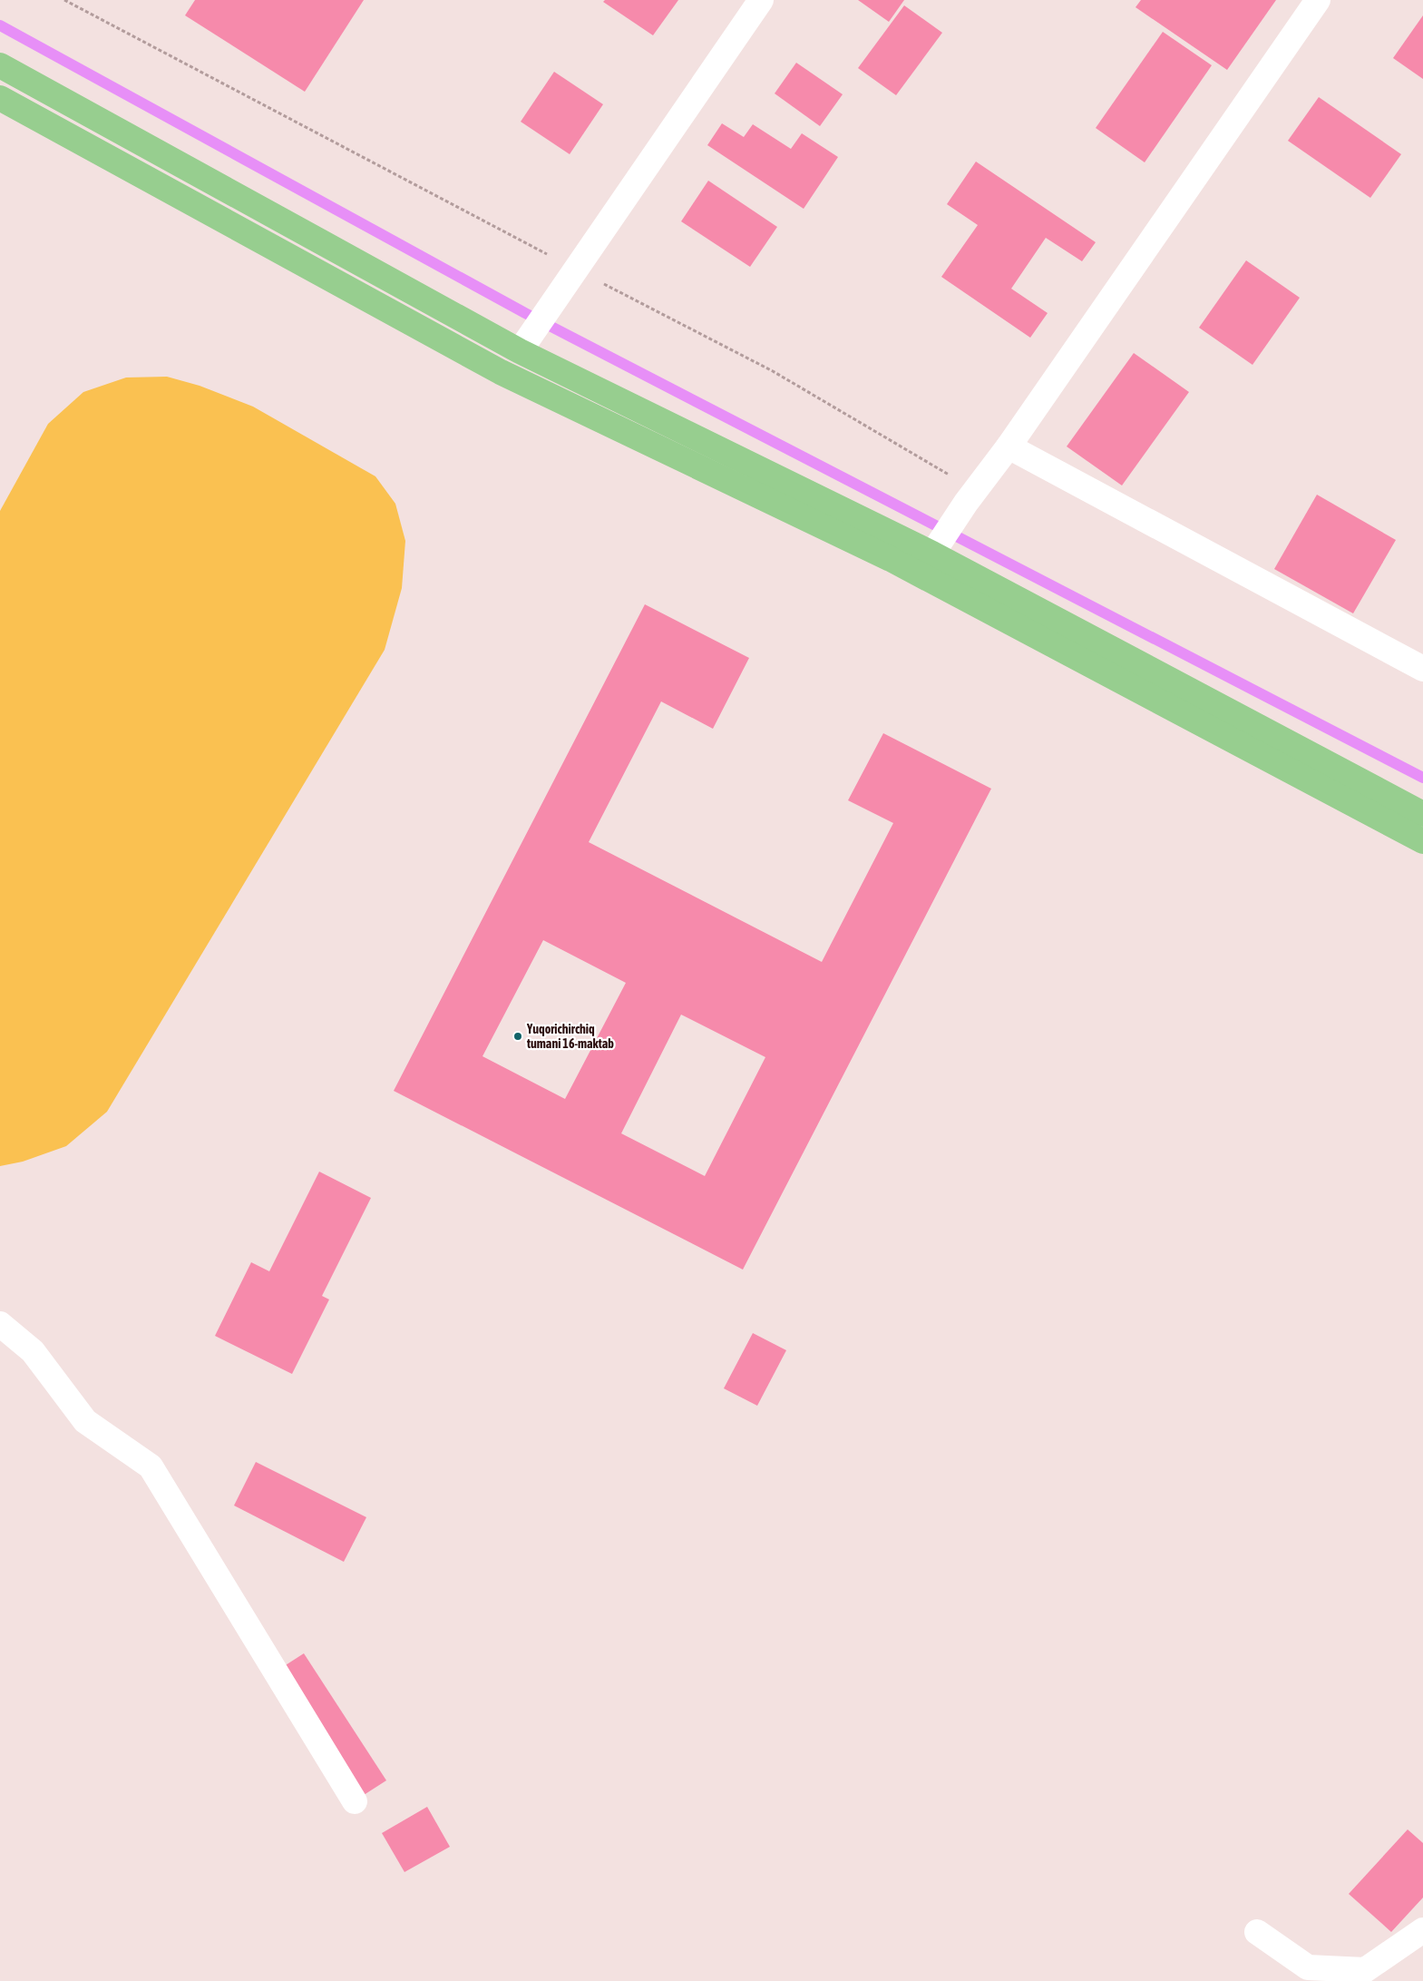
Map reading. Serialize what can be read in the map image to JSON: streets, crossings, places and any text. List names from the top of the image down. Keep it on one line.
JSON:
{"places":["Yuqorichirchiq tumani 16-maktab"]}
